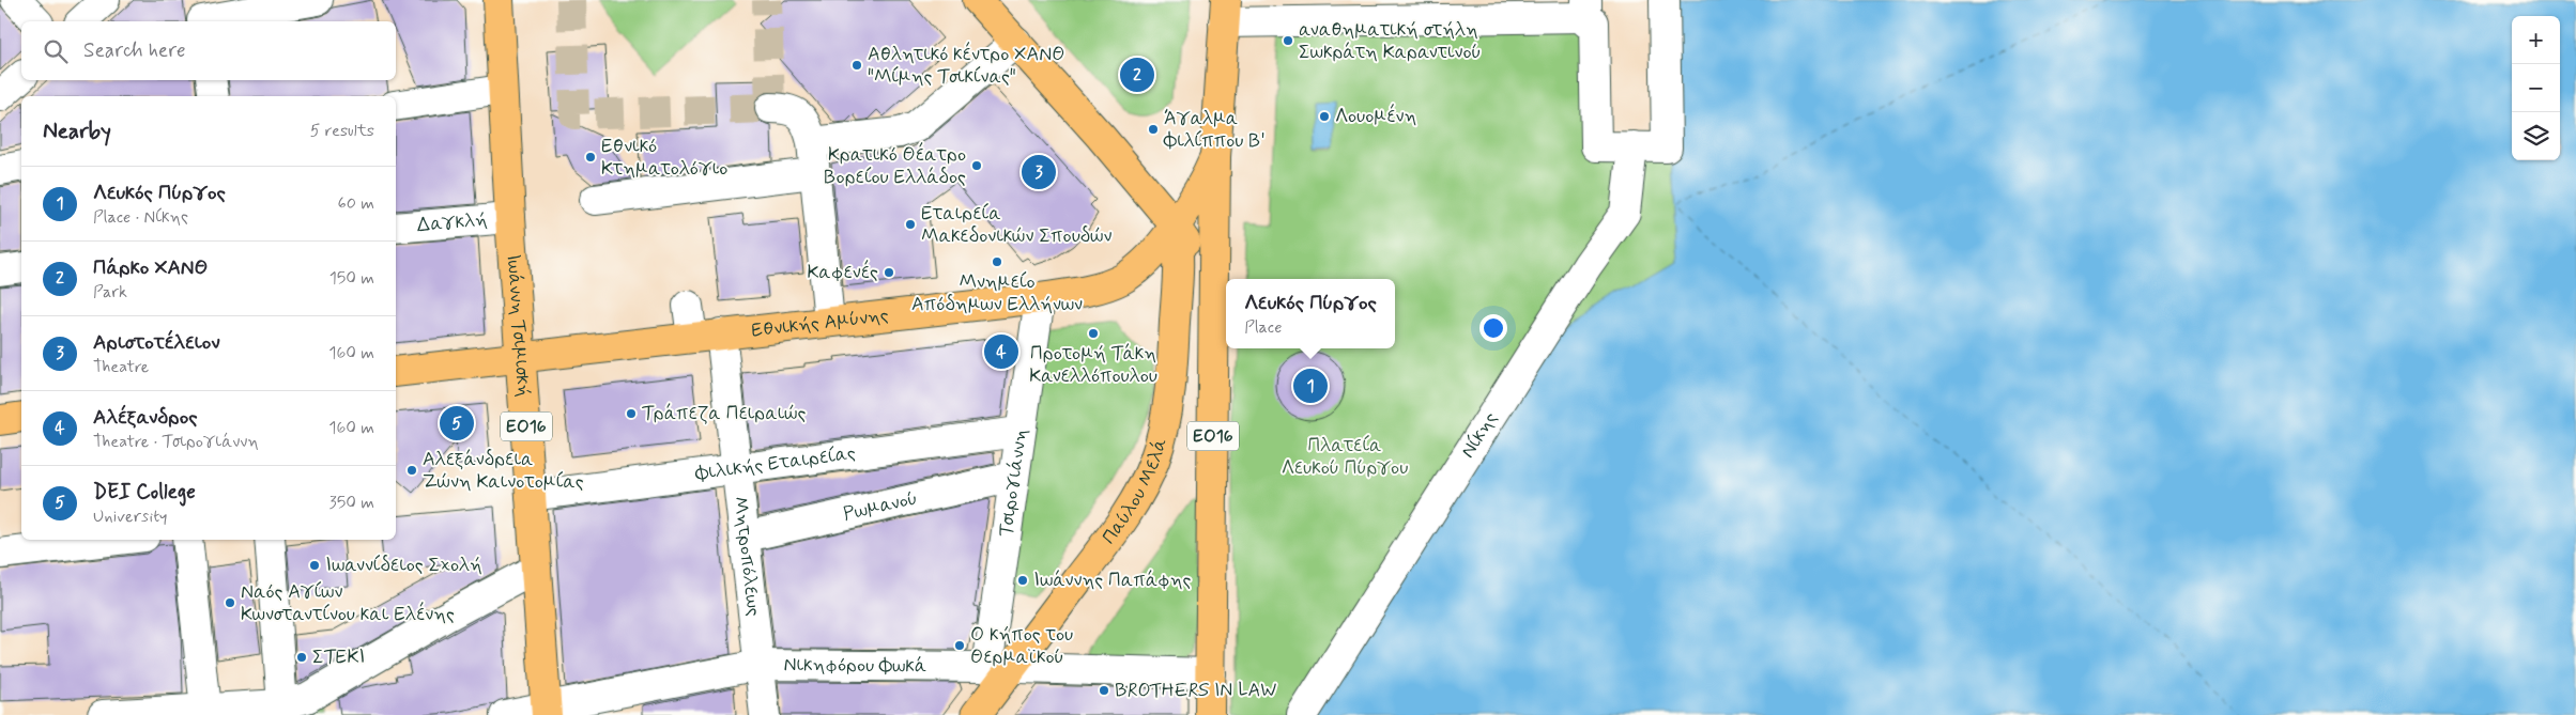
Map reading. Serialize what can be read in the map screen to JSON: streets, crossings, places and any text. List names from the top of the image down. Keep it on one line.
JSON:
{"streets":{"main road":["Εθνικής Αμύνης","Ιωάννη Τσιμισκή","ΕΟ16","Παύλου Μελά"],"street":["Δαγκλή","Νίκης","Φιλικής Εταιρείας","Τσιρογιάννη","Ρωμανού","Μητροπόλεως","Νικηφόρου Φωκά"]},"crossings":[["Δαγκλή","Ιωάννη Τσιμισκή"],["Εθνικής Αμύνης","Ιωάννη Τσιμισκή"],["Εθνικής Αμύνης","ΕΟ16"],["Εθνικής Αμύνης","Τσιρογιάννη"],["Εθνικής Αμύνης","Παύλου Μελά"],["Εθνικής Αμύνης","Μητροπόλεως"],["Ιωάννη Τσιμισκή","Φιλικής Εταιρείας"],["Ιωάννη Τσιμισκή","Νικηφόρου Φωκά"],["ΕΟ16","Νικηφόρου Φωκά"],["Φιλικής Εταιρείας","Τσιρογιάννη"],["Φιλικής Εταιρείας","Μητροπόλεως"],["Τσιρογιάννη","Παύλου Μελά"],["Τσιρογιάννη","Ρωμανού"],["Τσιρογιάννη","Νικηφόρου Φωκά"],["Παύλου Μελά","Νικηφόρου Φωκά"],["Ρωμανού","Μητροπόλεως"],["Μητροπόλεως","Νικηφόρου Φωκά"]],"parks":["Πλατεία Λευκού Πύργου"],"places":["αναθηματική στήλη Σωκράτη Καραντινού","Αθλητικό κέντρο ΧΑΝΘ \"Μίμης Τσικίνας\"","Λουομένη","Άγαλμα Φιλίππου Β'","Εθνικό Κτηματολόγιο","Κρατικό Θέατρο Βορείου Ελλάδος","Εταιρεία Μακεδονικών Σπουδών","Μνημείο Απόδημων Ελλήνων","Καφενές","Προτομή Τάκη Κανελλόπουλου","Τράπεζα Πειραιώς","Αλεξάνδρεια Ζώνη Καινοτομίας","Ιωαννίδειος Σχολή","Ιωάννης Παπάφης","Ναός Αγίων Κωνσταντίνου και Ελένης","Ο κήπος του Θερμαϊκού","ΣΤΕΚΙ","BROTHERS IN LAW"],"page":{"map_buttons":["+","−"],"search":"Search here","pins":["2","3","4","1","5"],"heading":["Nearby","5 results"],"list":[{"mark":"1","name":"Λευκός Πύργος","note":"Place · Νίκης","value":"60 m"},{"mark":"2","name":"Πάρκο ΧΑΝΘ","note":"Park","value":"150 m"},{"mark":"3","name":"Αριστοτέλειον","note":"Theatre","value":"160 m"},{"mark":"4","name":"Αλέξανδρος","note":"Theatre · Τσιρογιάννη","value":"160 m"},{"mark":"5","name":"DEI College","note":"University","value":"350 m"}],"popup":["Λευκός Πύργος","Place"]}}
